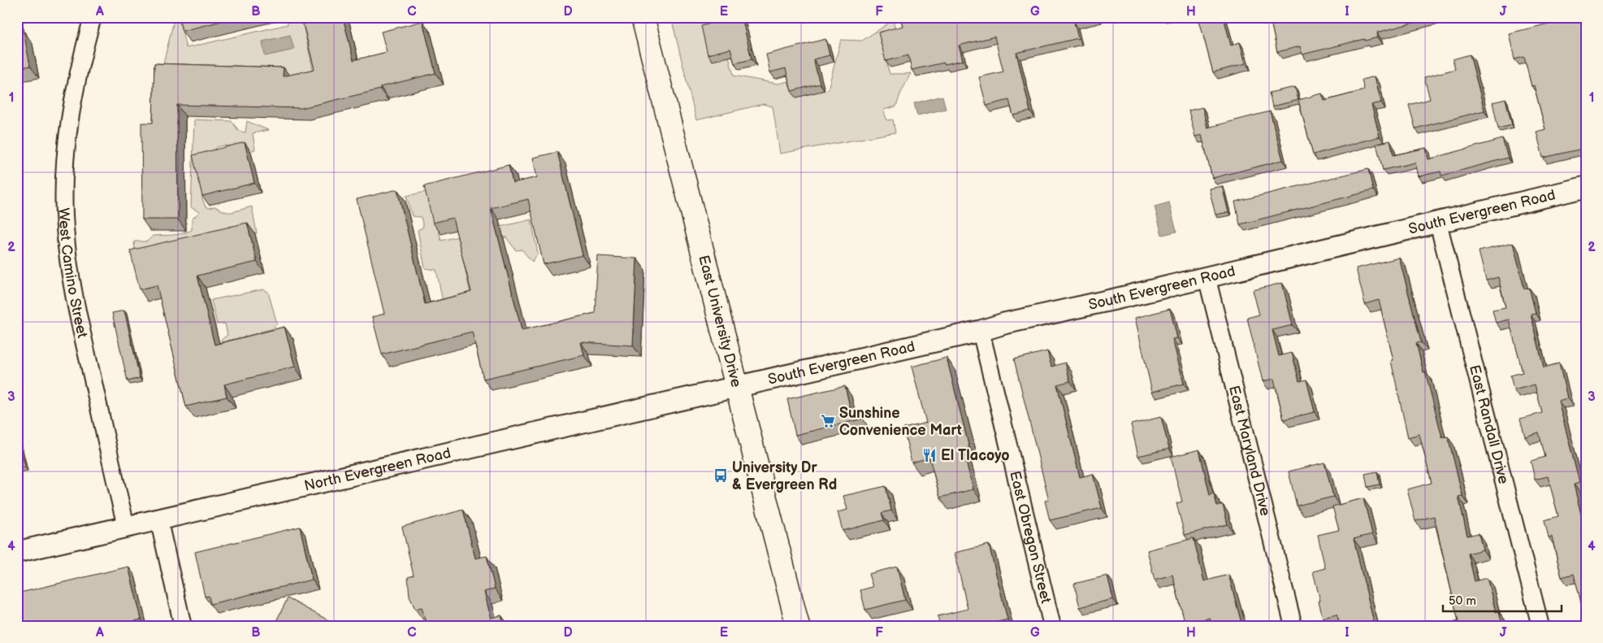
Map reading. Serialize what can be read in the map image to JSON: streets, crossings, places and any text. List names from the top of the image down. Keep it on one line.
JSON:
{"streets":{"main road":["East University Drive"],"street":["South Evergreen Road","West Camino Street","East Randall Drive","East Maryland Drive","North Evergreen Road","East Obregon Street"]},"crossings":[["South Evergreen Road","East University Drive"],["South Evergreen Road","East Randall Drive"],["South Evergreen Road","East Maryland Drive"],["South Evergreen Road","North Evergreen Road"],["South Evergreen Road","East Obregon Street"],["West Camino Street","North Evergreen Road"],["East University Drive","North Evergreen Road"]],"places":{"supermarket":["Sunshine Convenience Mart"],"restaurant":["El Tlacoyo"],"bus stop":["University Dr & Evergreen Rd"]},"scale_bar":"50 m","grid":{"columns":["A","B","C","D","E","F","G","H","I","J"],"rows":["1","2","3","4"]}}
